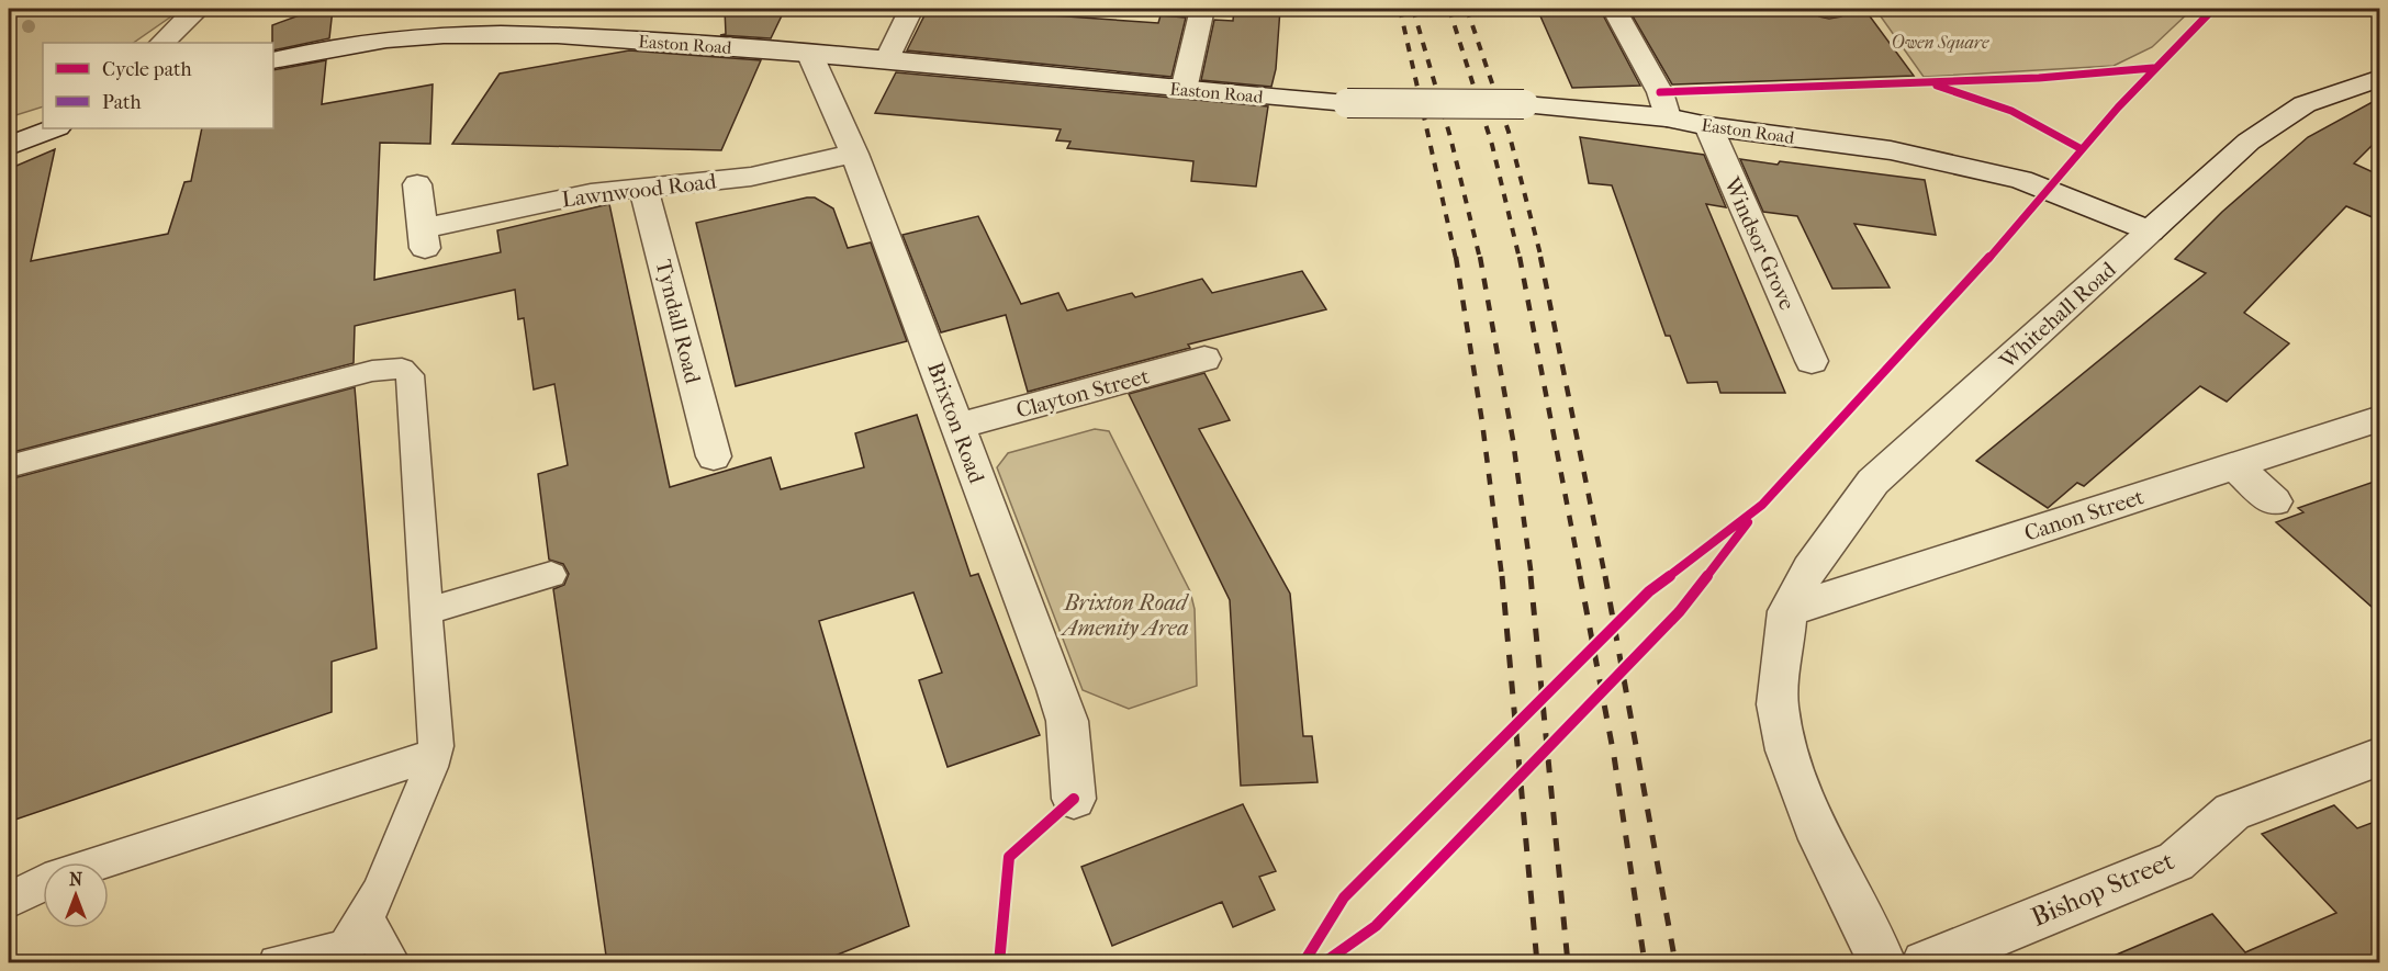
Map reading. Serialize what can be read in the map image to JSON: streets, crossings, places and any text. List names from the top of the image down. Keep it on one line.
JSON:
{"streets":{"street":["Easton Road","Lawnwood Road","Windsor Grove","Whitehall Road","Tyndall Road","Clayton Street","Brixton Road","Canon Street","Bishop Street"]},"crossings":[["Easton Road","Windsor Grove"],["Easton Road","Whitehall Road"],["Easton Road","Brixton Road"],["Lawnwood Road","Tyndall Road"],["Lawnwood Road","Brixton Road"],["Whitehall Road","Canon Street"],["Clayton Street","Brixton Road"]],"parks":["Owen Square","Brixton Road Amenity Area"],"legend":["Cycle path","Path"],"north":"top"}
